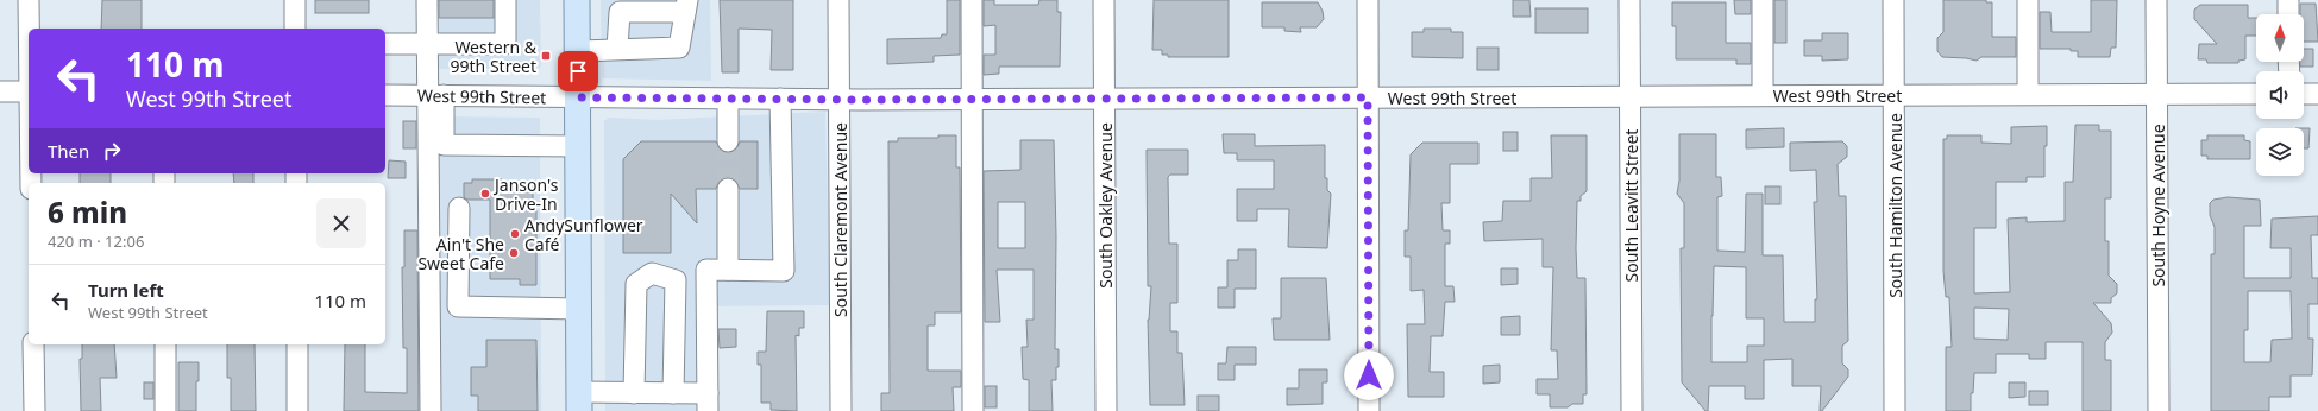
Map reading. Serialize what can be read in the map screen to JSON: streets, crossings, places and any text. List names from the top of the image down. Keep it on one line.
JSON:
{"streets":{"street":["West 99th Street","South Oakley Avenue","South Leavitt Street","South Hamilton Avenue","South Hoyne Avenue","South Claremont Avenue"]},"crossings":[["West 99th Street","South Oakley Avenue"],["West 99th Street","South Leavitt Street"],["West 99th Street","South Hamilton Avenue"],["West 99th Street","South Hoyne Avenue"],["West 99th Street","South Claremont Avenue"]],"places":{"transit":["Western & 99th Street"],"other":["Janson's Drive-In","AndySunflower Café","Ain't She Sweet Cafe"]},"north":"top","page":{"turn":["110 m","West 99th Street"],"then":"Then","heading":["6 min","420 m · 12:06"],"list":[{"name":"Turn left","note":"West 99th Street","value":"110 m"}]}}
